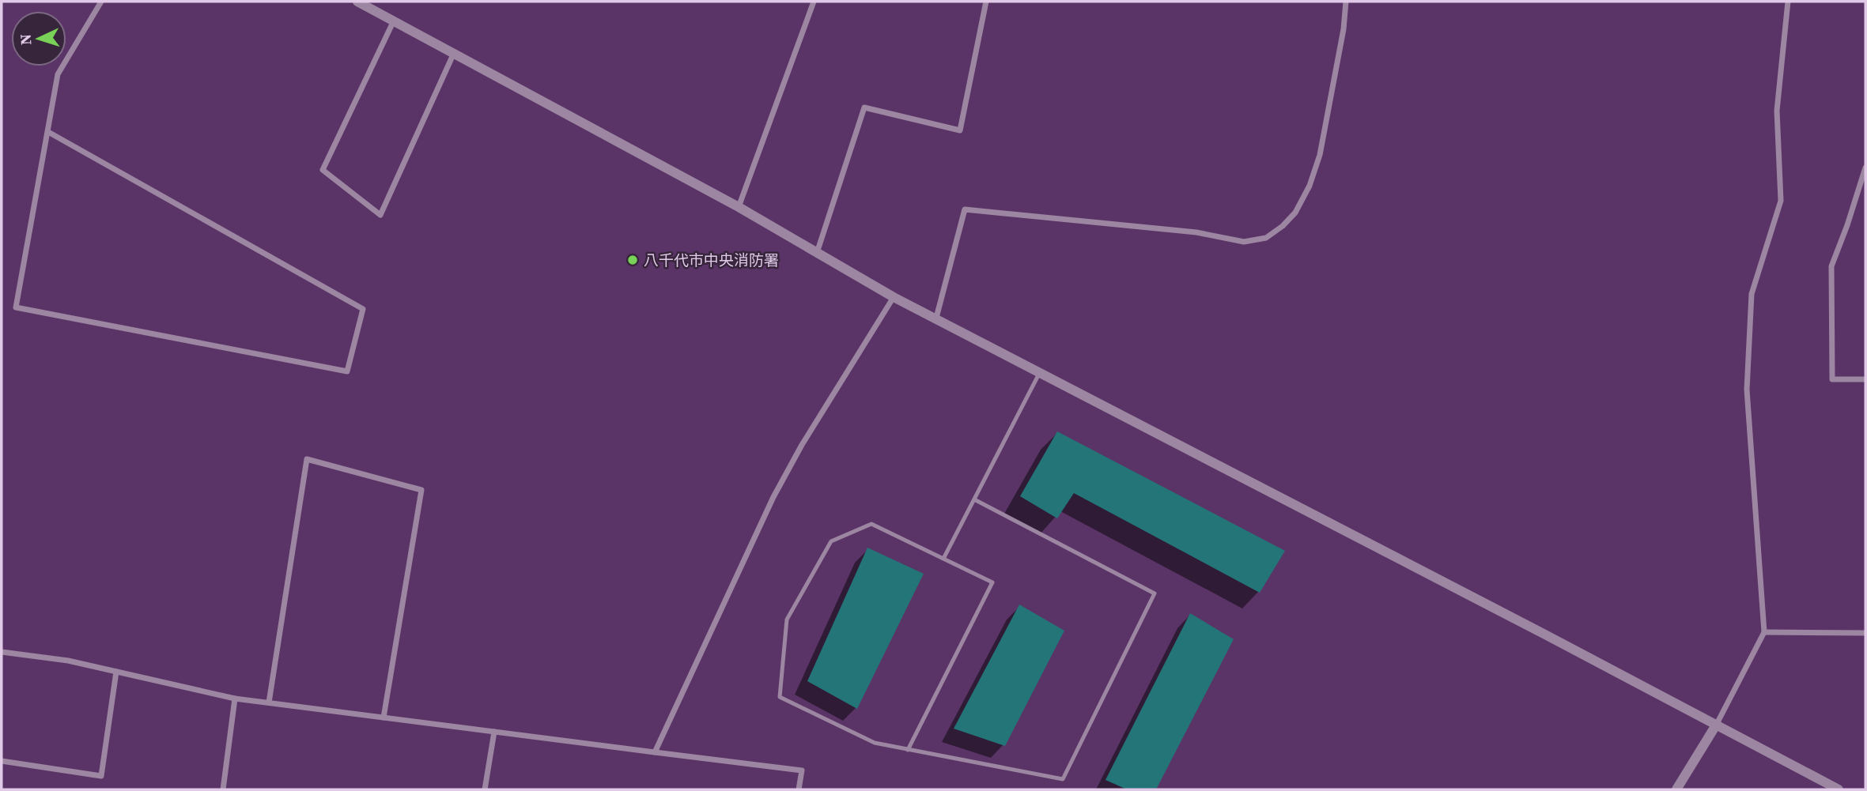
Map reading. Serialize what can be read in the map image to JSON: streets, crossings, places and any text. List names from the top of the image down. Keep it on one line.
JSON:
{"places":["八千代市中央消防署"],"north":"left"}
